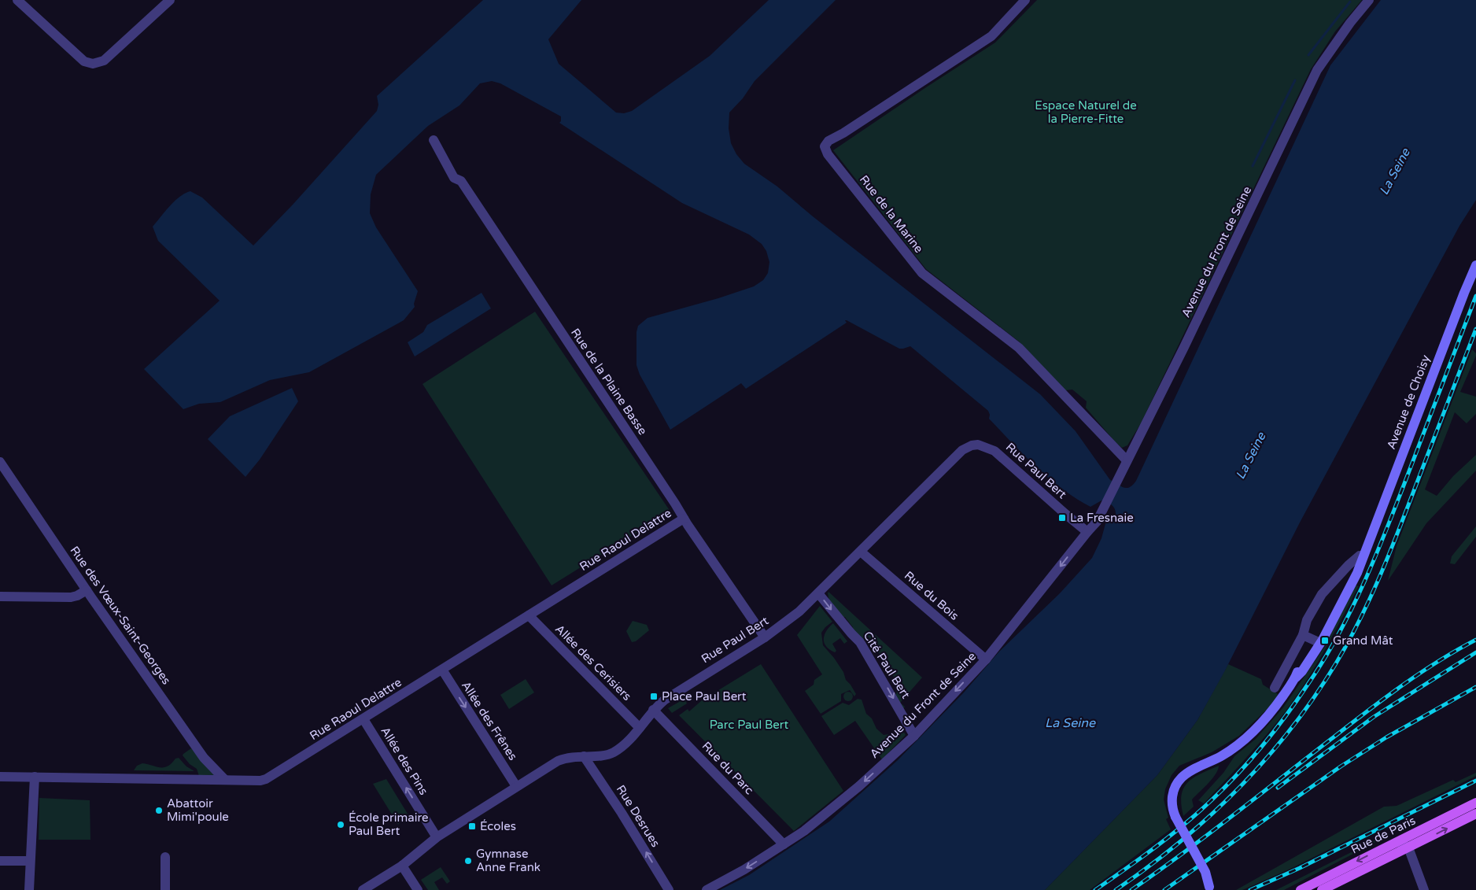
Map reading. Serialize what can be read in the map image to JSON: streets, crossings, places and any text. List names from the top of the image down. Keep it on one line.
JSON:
{"streets":{"main road":["Avenue de Choisy","Rue de Paris"],"street":["Rue de la Marine","Avenue du Front de Seine","Rue de la Plaine Basse","Rue Paul Bert","Rue Raoul Delattre","Rue du Bois","Rue des Vœux-Saint-Georges","Allée des Cerisiers","Cité Paul Bert","Allée des Frênes","Allée des Pins","Rue du Parc","Rue Desrues"]},"crossings":[["Rue de la Marine","Avenue du Front de Seine"],["Avenue du Front de Seine","Rue Paul Bert"],["Avenue du Front de Seine","Rue du Bois"],["Avenue du Front de Seine","Cité Paul Bert"],["Avenue du Front de Seine","Rue du Parc"],["Rue de la Plaine Basse","Rue Paul Bert"],["Rue de la Plaine Basse","Rue Raoul Delattre"],["Rue Paul Bert","Rue du Bois"],["Rue Paul Bert","Allée des Cerisiers"],["Rue Paul Bert","Cité Paul Bert"],["Rue Paul Bert","Allée des Frênes"],["Rue Paul Bert","Allée des Pins"],["Rue Paul Bert","Rue du Parc"],["Rue Paul Bert","Rue Desrues"],["Rue Raoul Delattre","Rue des Vœux-Saint-Georges"],["Rue Raoul Delattre","Allée des Cerisiers"],["Rue Raoul Delattre","Allée des Frênes"],["Rue Raoul Delattre","Allée des Pins"]],"one_way":["Avenue du Front de Seine","Cité Paul Bert","Allée des Frênes","Allée des Pins","Rue Desrues"],"water":["La Seine"],"parks":["Espace Naturel de la Pierre-Fitte","Parc Paul Bert"],"places":{"transit":["La Fresnaie","Grand Mât","Place Paul Bert","Écoles"],"other":["Abattoir Mimi'poule","École primaire Paul Bert","Gymnase Anne Frank"]}}
